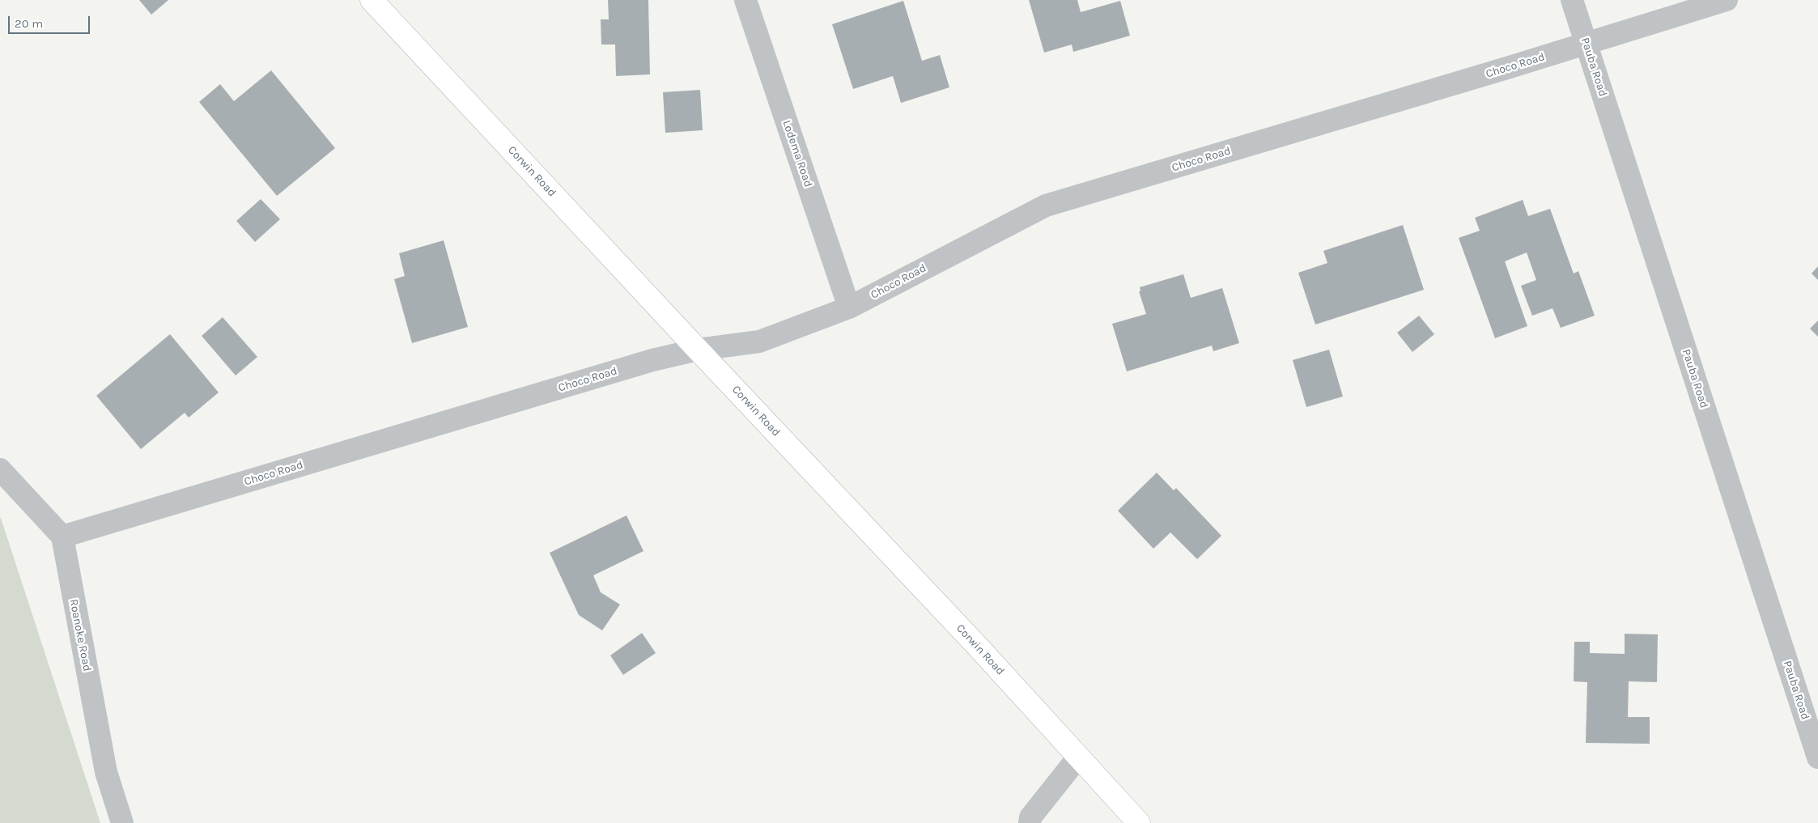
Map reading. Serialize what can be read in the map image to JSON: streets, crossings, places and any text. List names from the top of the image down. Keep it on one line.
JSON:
{"streets":{"main road":["Corwin Road"],"street":["Choco Road","Pauba Road","Lodema Road","Roanoke Road"]},"crossings":[["Choco Road","Pauba Road"],["Choco Road","Lodema Road"],["Choco Road","Corwin Road"],["Choco Road","Roanoke Road"]],"scale_bar":"20 m"}
